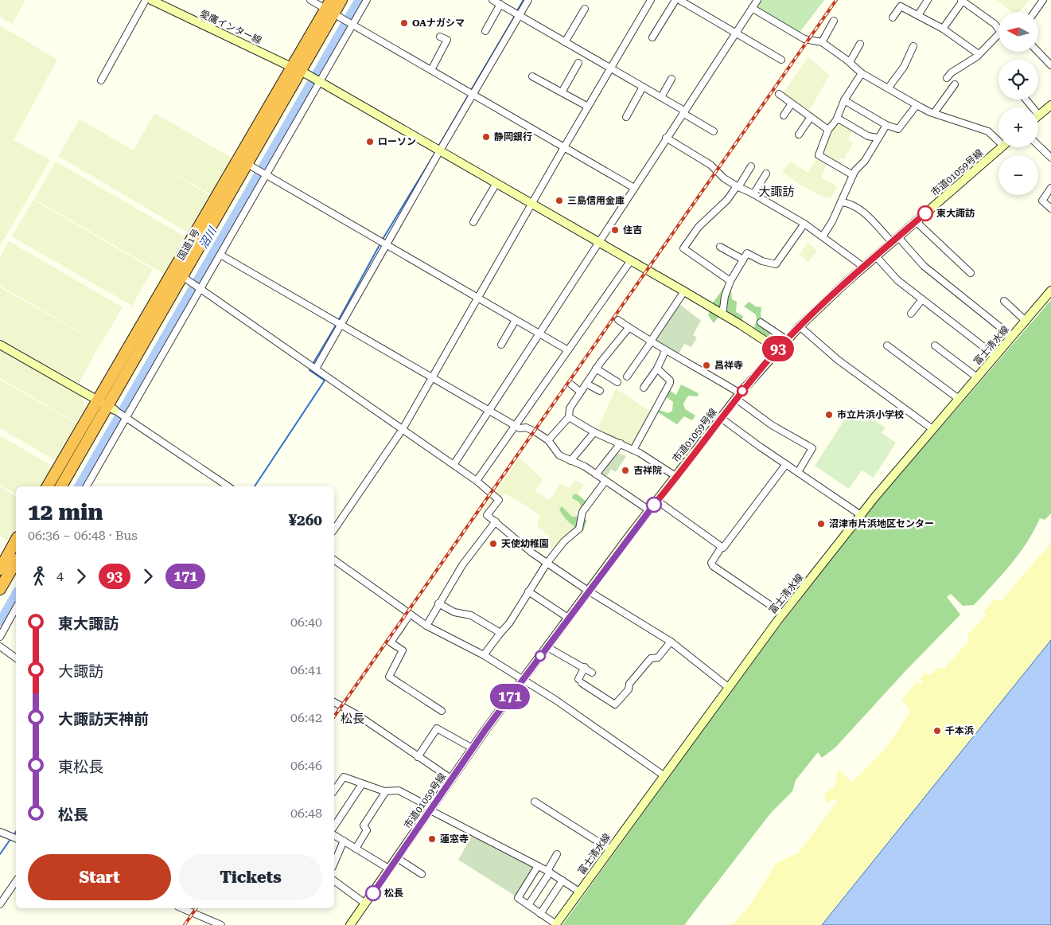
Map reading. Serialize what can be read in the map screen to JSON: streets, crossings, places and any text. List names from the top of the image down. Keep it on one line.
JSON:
{"streets":{"highway":["国道1号"],"street":["愛鷹インター線","市道01059号線","富士清水線"]},"crossings":[["愛鷹インター線","市道01059号線"],["愛鷹インター線","国道1号"]],"districts":["大諏訪","松長"],"water":["沼川"],"places":["OAナガシマ","静岡銀行","ローソン","三島信用金庫","東大諏訪","住吉","昌祥寺","市立片浜小学校","吉祥院","沼津市片浜地区センター","天使幼稚園","千本浜","蓮窓寺","松長"],"lines":["bus line 93","bus line 171"],"north":"left","page":{"on_map":["93","171"],"map_buttons":["+","−"],"heading":["12 min","06:36 – 06:48 · Bus","¥260"],"legs":["4","93","171"],"list":[{"name":"東大諏訪","value":"06:40"},{"name":"大諏訪","value":"06:41"},{"name":"大諏訪天神前","value":"06:42"},{"name":"東松長","value":"06:46"},{"name":"松長","value":"06:48"}],"buttons":["Start","Tickets"]}}
